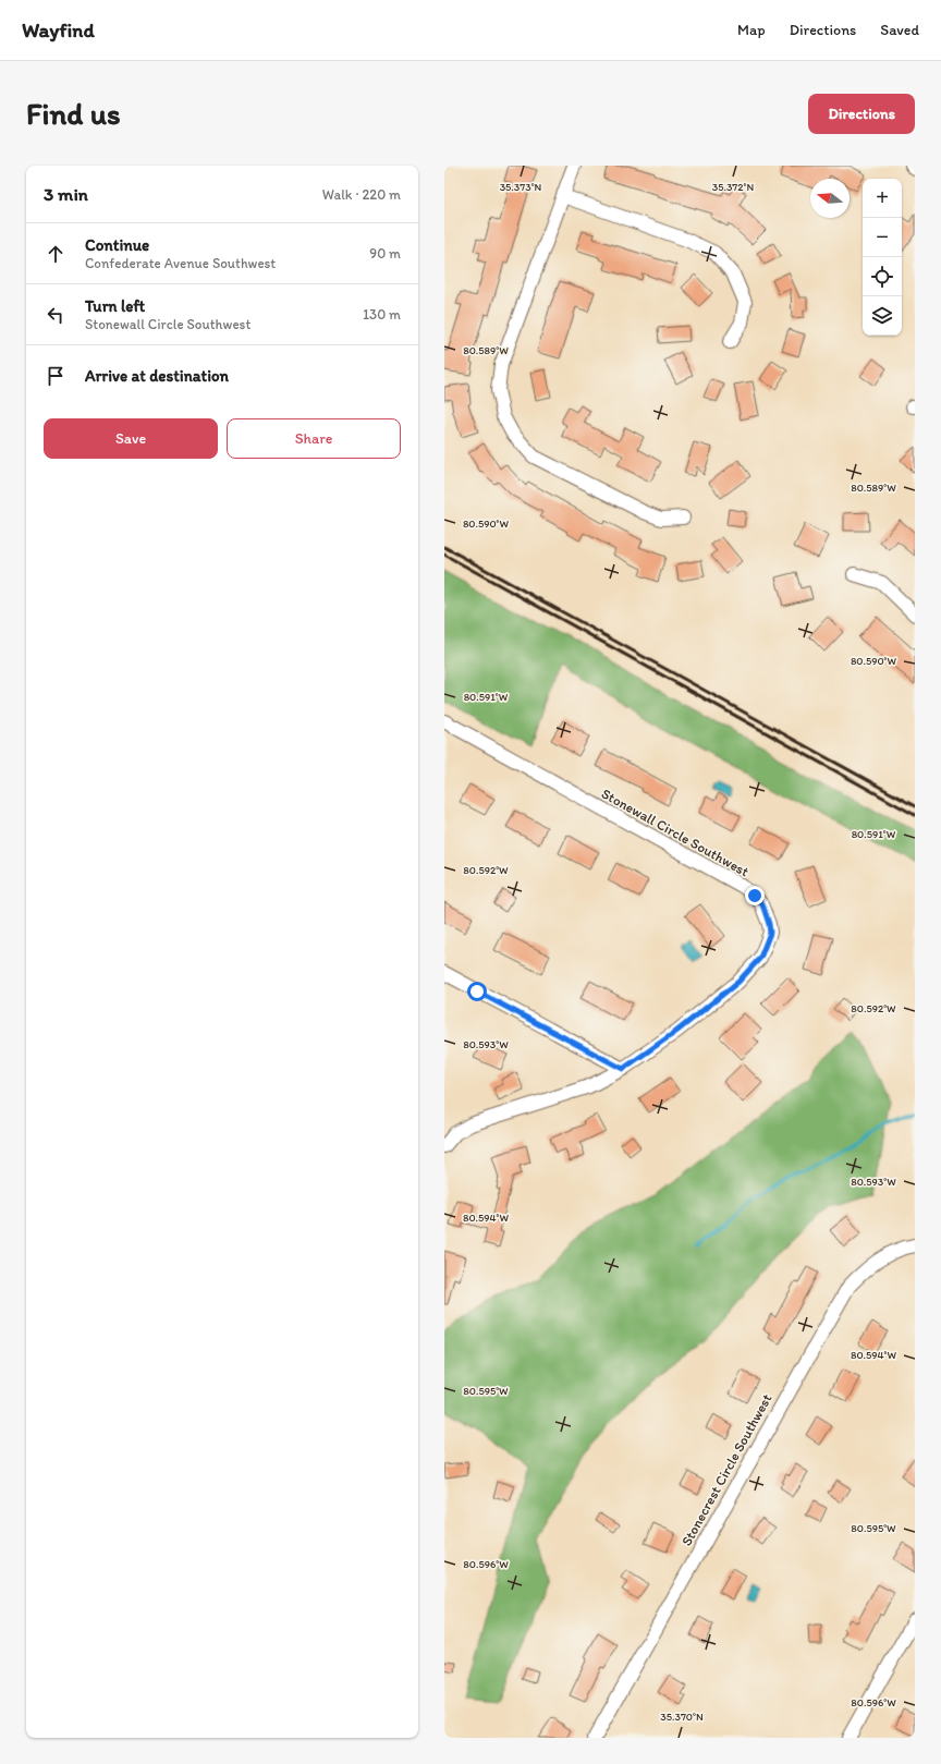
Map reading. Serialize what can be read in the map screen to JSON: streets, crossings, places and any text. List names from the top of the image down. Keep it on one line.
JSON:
{"streets":{"street":["Stonewall Circle Southwest","Stonecrest Circle Southwest"]},"north":"left","page":{"header":"Wayfind","nav":["Map","Directions","Saved"],"buttons":["Directions",["Save","Share"]],"title":"Find us","heading":["3 min","Walk · 220 m"],"map_buttons":["+","−"],"list":[["Continue","Confederate Avenue Southwest","90 m"],["Turn left","Stonewall Circle Southwest","130 m"],"Arrive at destination"]},"coordinates":["35.373°N","35.372°N","80.589°W","80.590°W","80.591°W","80.592°W","80.593°W","80.594°W","80.595°W","80.596°W","35.370°N"]}
